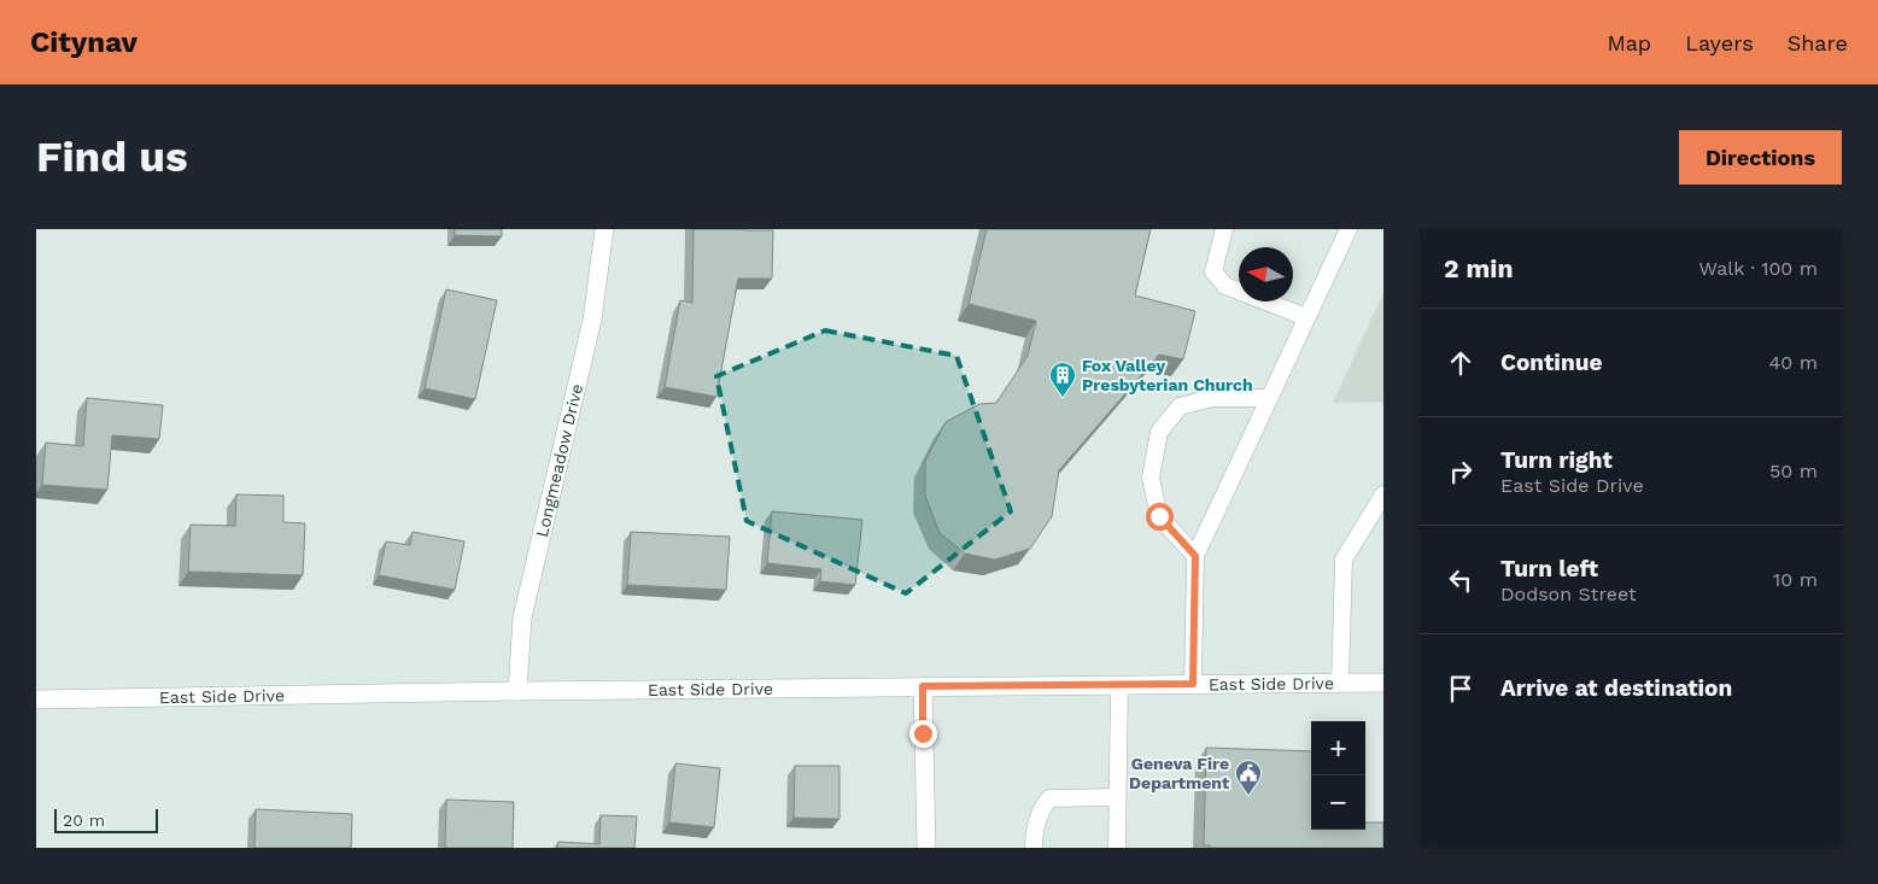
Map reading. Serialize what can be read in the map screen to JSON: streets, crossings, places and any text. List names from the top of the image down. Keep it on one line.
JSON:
{"streets":{"street":["Longmeadow Drive","East Side Drive"]},"crossings":[["Longmeadow Drive","East Side Drive"]],"places":{"building":["Fox Valley Presbyterian Church"],"public building":["Geneva Fire Department"]},"scale_bar":"20 m","north":"left","page":{"header":"Citynav","nav":["Map","Layers","Share"],"buttons":"Directions","title":"Find us","heading":["2 min","Walk · 100 m"],"list":[["Continue","40 m"],["Turn right","East Side Drive","50 m"],["Turn left","Dodson Street","10 m"],"Arrive at destination"],"map_buttons":["+","−"],"scale":"20 m"}}
